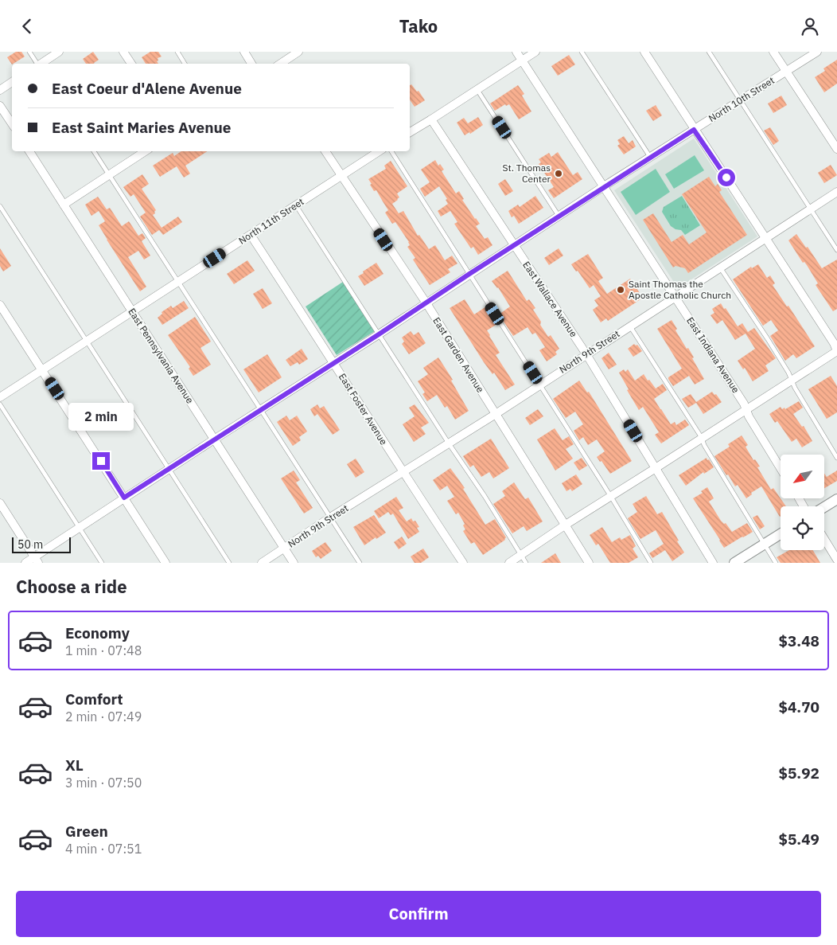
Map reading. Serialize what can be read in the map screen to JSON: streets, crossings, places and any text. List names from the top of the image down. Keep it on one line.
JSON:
{"streets":{"street":["North 10th Street","North 11th Street","East Wallace Avenue","North 9th Street","East Garden Avenue","East Indiana Avenue","East Pennsylvania Avenue","East Foster Avenue"]},"crossings":[["North 10th Street","East Wallace Avenue"],["North 10th Street","East Garden Avenue"],["North 10th Street","East Indiana Avenue"],["North 10th Street","East Pennsylvania Avenue"],["North 10th Street","East Foster Avenue"],["North 11th Street","East Garden Avenue"],["North 11th Street","East Pennsylvania Avenue"],["North 11th Street","East Foster Avenue"],["East Wallace Avenue","North 9th Street"],["North 9th Street","East Garden Avenue"],["North 9th Street","East Indiana Avenue"],["North 9th Street","East Pennsylvania Avenue"],["North 9th Street","East Foster Avenue"]],"places":["St. Thomas Center","Saint Thomas the Apostle Catholic Church"],"scale_bar":"50 m","north":"bottom left","page":{"header":"Tako","banner":["East Coeur d'Alene Avenue","East Saint Maries Avenue"],"bubble":"2 min","scale":"50 m","heading":"Choose a ride","list":[{"name":"Economy","note":"1 min · 07:48","value":"$3.48"},{"name":"Comfort","note":"2 min · 07:49","value":"$4.70"},{"name":"XL","note":"3 min · 07:50","value":"$5.92"},{"name":"Green","note":"4 min · 07:51","value":"$5.49"}],"buttons":"Confirm"}}
